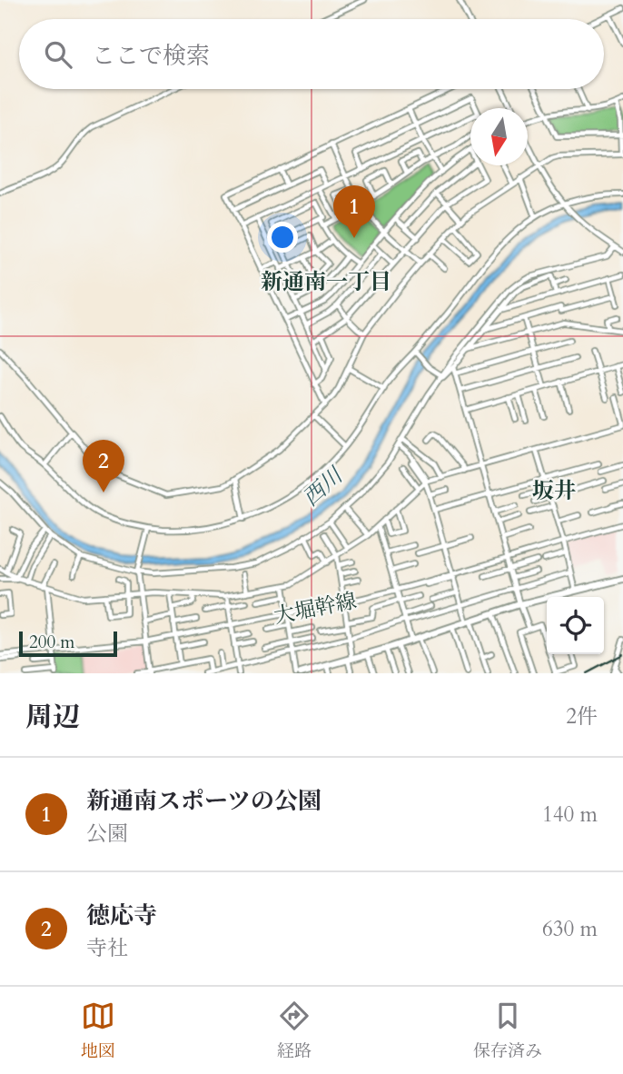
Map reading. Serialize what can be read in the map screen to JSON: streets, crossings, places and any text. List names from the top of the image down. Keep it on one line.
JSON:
{"streets":{"street":["大堀幹線"]},"districts":["新通南一丁目","坂井"],"water":["西川"],"scale_bar":"200 m","north":"bottom","page":{"search":"ここで検索","pins":["1","2"],"scale":"200 m","heading":["周辺","2件"],"list":[{"mark":"1","name":"新通南スポーツの公園","note":"公園","value":"140 m"},{"mark":"2","name":"徳応寺","note":"寺社","value":"630 m"}],"nav":["地図","経路","保存済み"]}}
